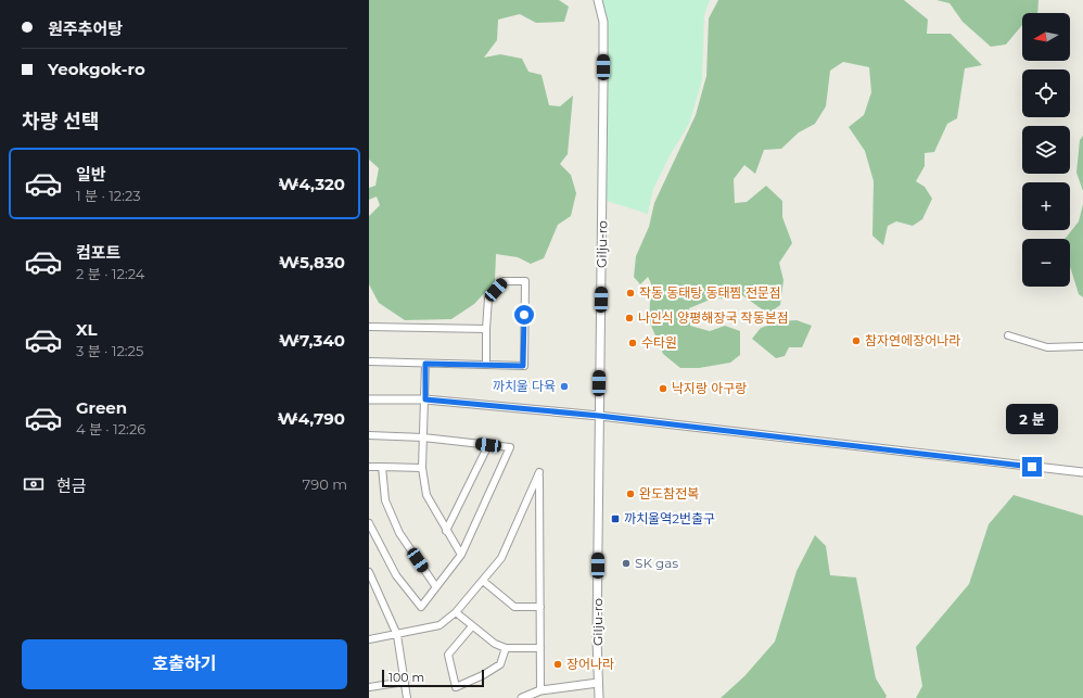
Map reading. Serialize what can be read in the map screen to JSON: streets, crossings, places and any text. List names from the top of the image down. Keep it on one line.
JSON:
{"streets":{"street":["Gilju-ro"]},"places":{"other":["작동 동태탕 동태찜 전문점","나인식 양평해장국 작동본점","참자연에장어나라","수타원","까치울 다육","낙지랑 아구랑","완도참전복","SK gas","장어나라"],"transit":["까치울역2번출구"]},"scale_bar":"100 m","north":"left","page":{"banner":["원주추어탕","Yeokgok-ro"],"map_buttons":["+","−"],"heading":"차량 선택","list":[{"name":"일반","note":"1 분 · 12:23","value":"₩4,320"},{"name":"컴포트","note":"2 분 · 12:24","value":"₩5,830"},{"name":"XL","note":"3 분 · 12:25","value":"₩7,340"},{"name":"Green","note":"4 분 · 12:26","value":"₩4,790"}],"bubble":"2 분","pay":["현금","790 m"],"buttons":"호출하기","scale":"100 m"}}
